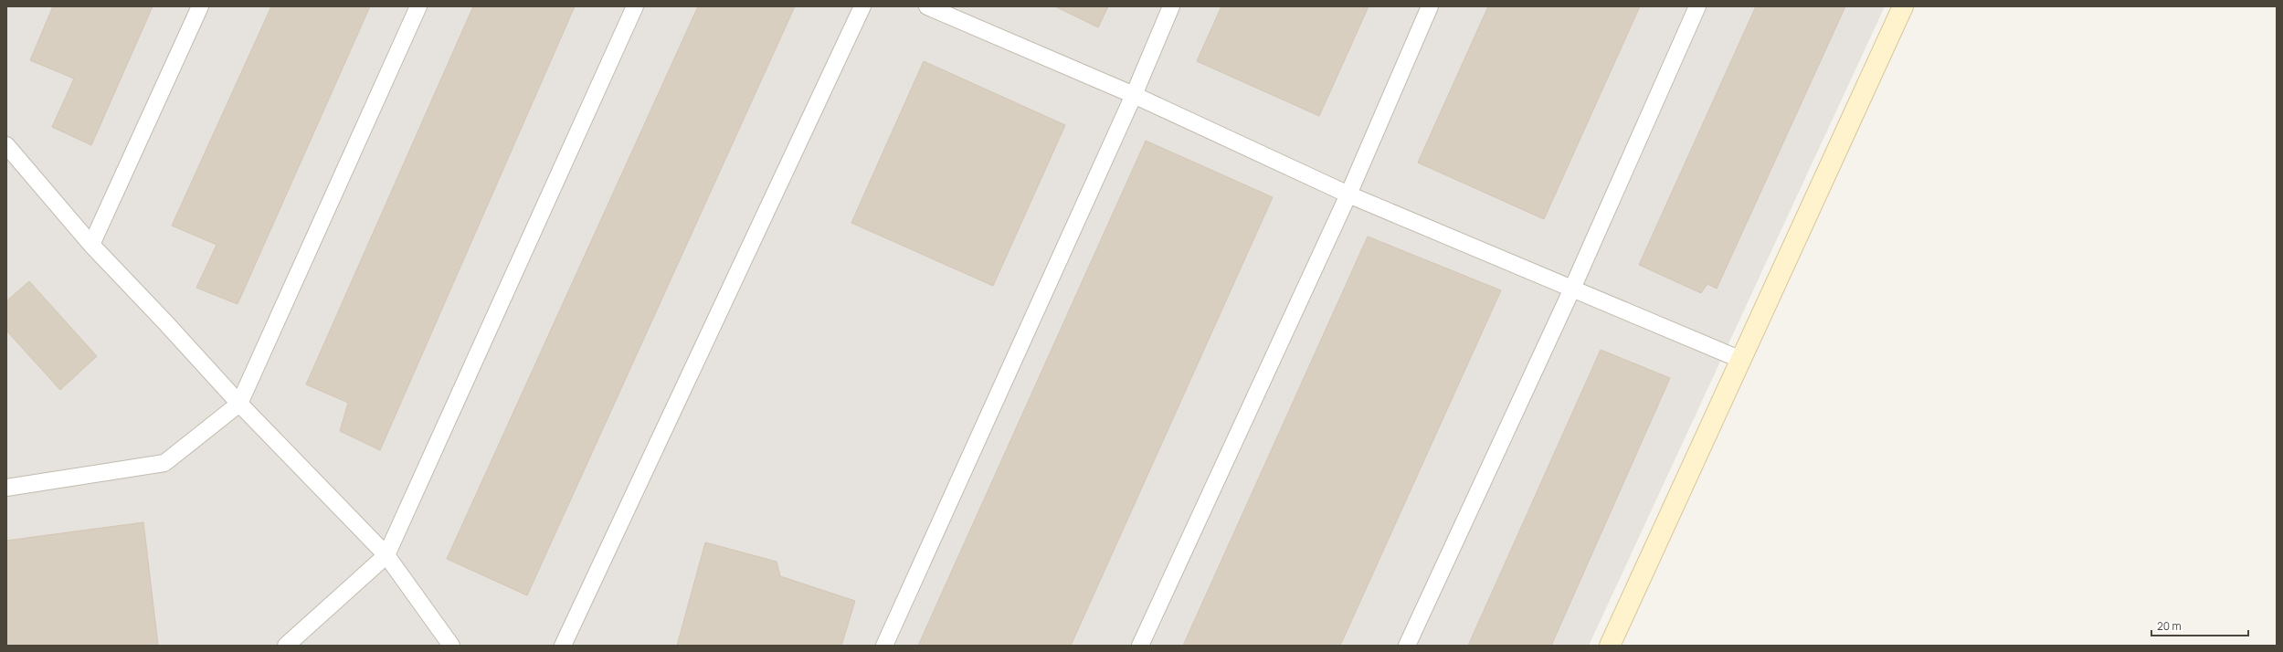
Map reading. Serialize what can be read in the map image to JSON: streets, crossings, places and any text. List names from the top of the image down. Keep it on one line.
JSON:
{"scale_bar":"20 m"}
